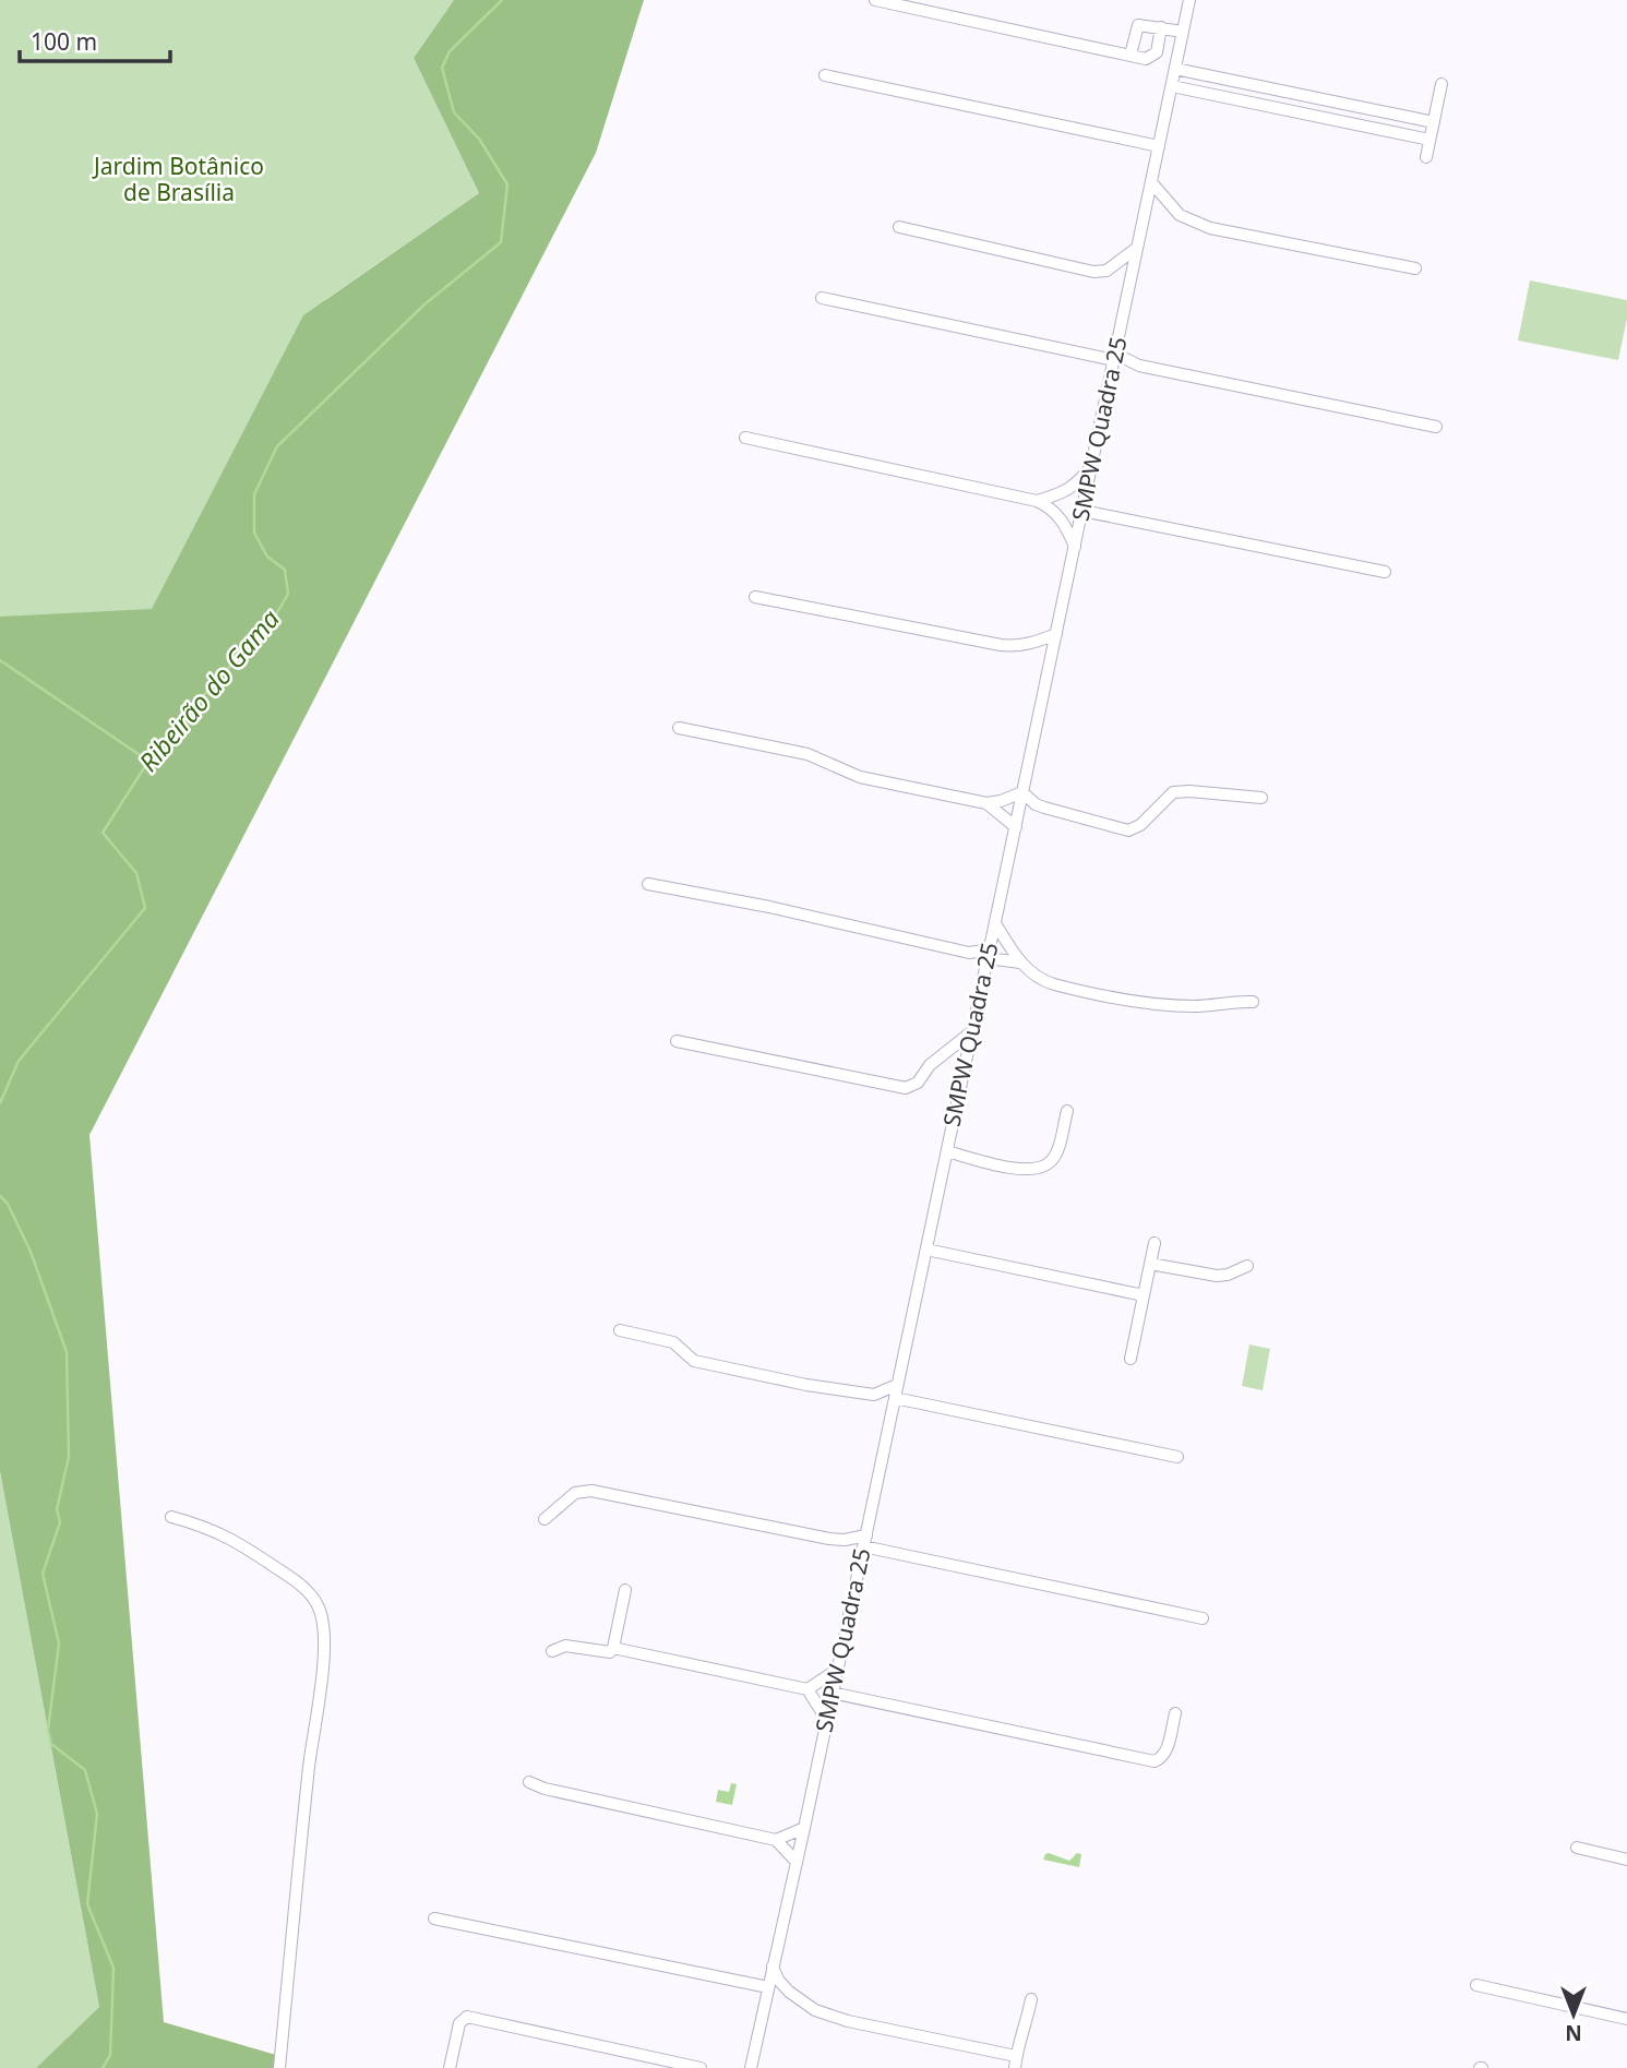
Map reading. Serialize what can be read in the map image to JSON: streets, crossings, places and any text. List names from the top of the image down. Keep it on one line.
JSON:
{"streets":{"street":["SMPW Quadra 25"]},"water":["Ribeirão do Gama"],"parks":["Jardim Botânico de Brasília"],"scale_bar":"100 m","north":"bottom"}
